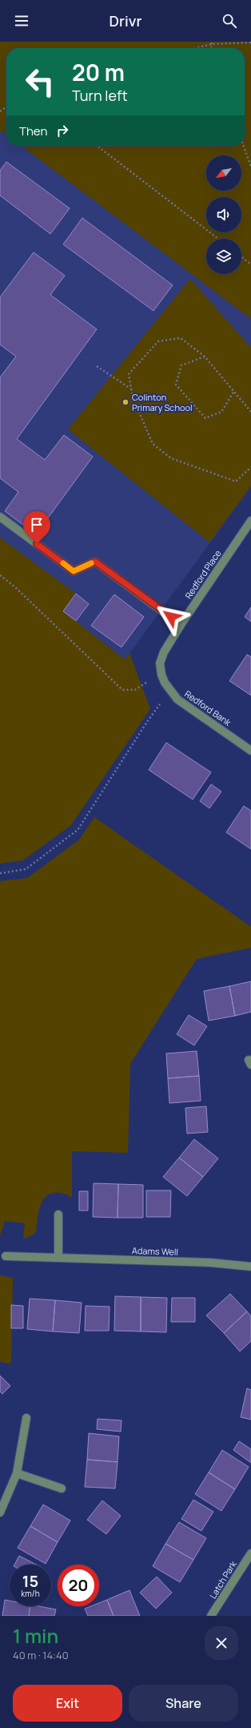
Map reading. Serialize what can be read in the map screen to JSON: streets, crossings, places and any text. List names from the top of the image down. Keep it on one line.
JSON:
{"streets":{"street":["Redford Place","Redford Bank","Adams Well","Latch Park"]},"crossings":[["Redford Place","Redford Bank"]],"places":["Colinton Primary School"],"north":"bottom left","page":{"header":"Drivr","turn":["20 m","Turn left"],"then":"Then","speed":"15 km/h","limit":"20","heading":["1 min","40 m · 14:40"],"buttons":["Exit","Share"]}}
